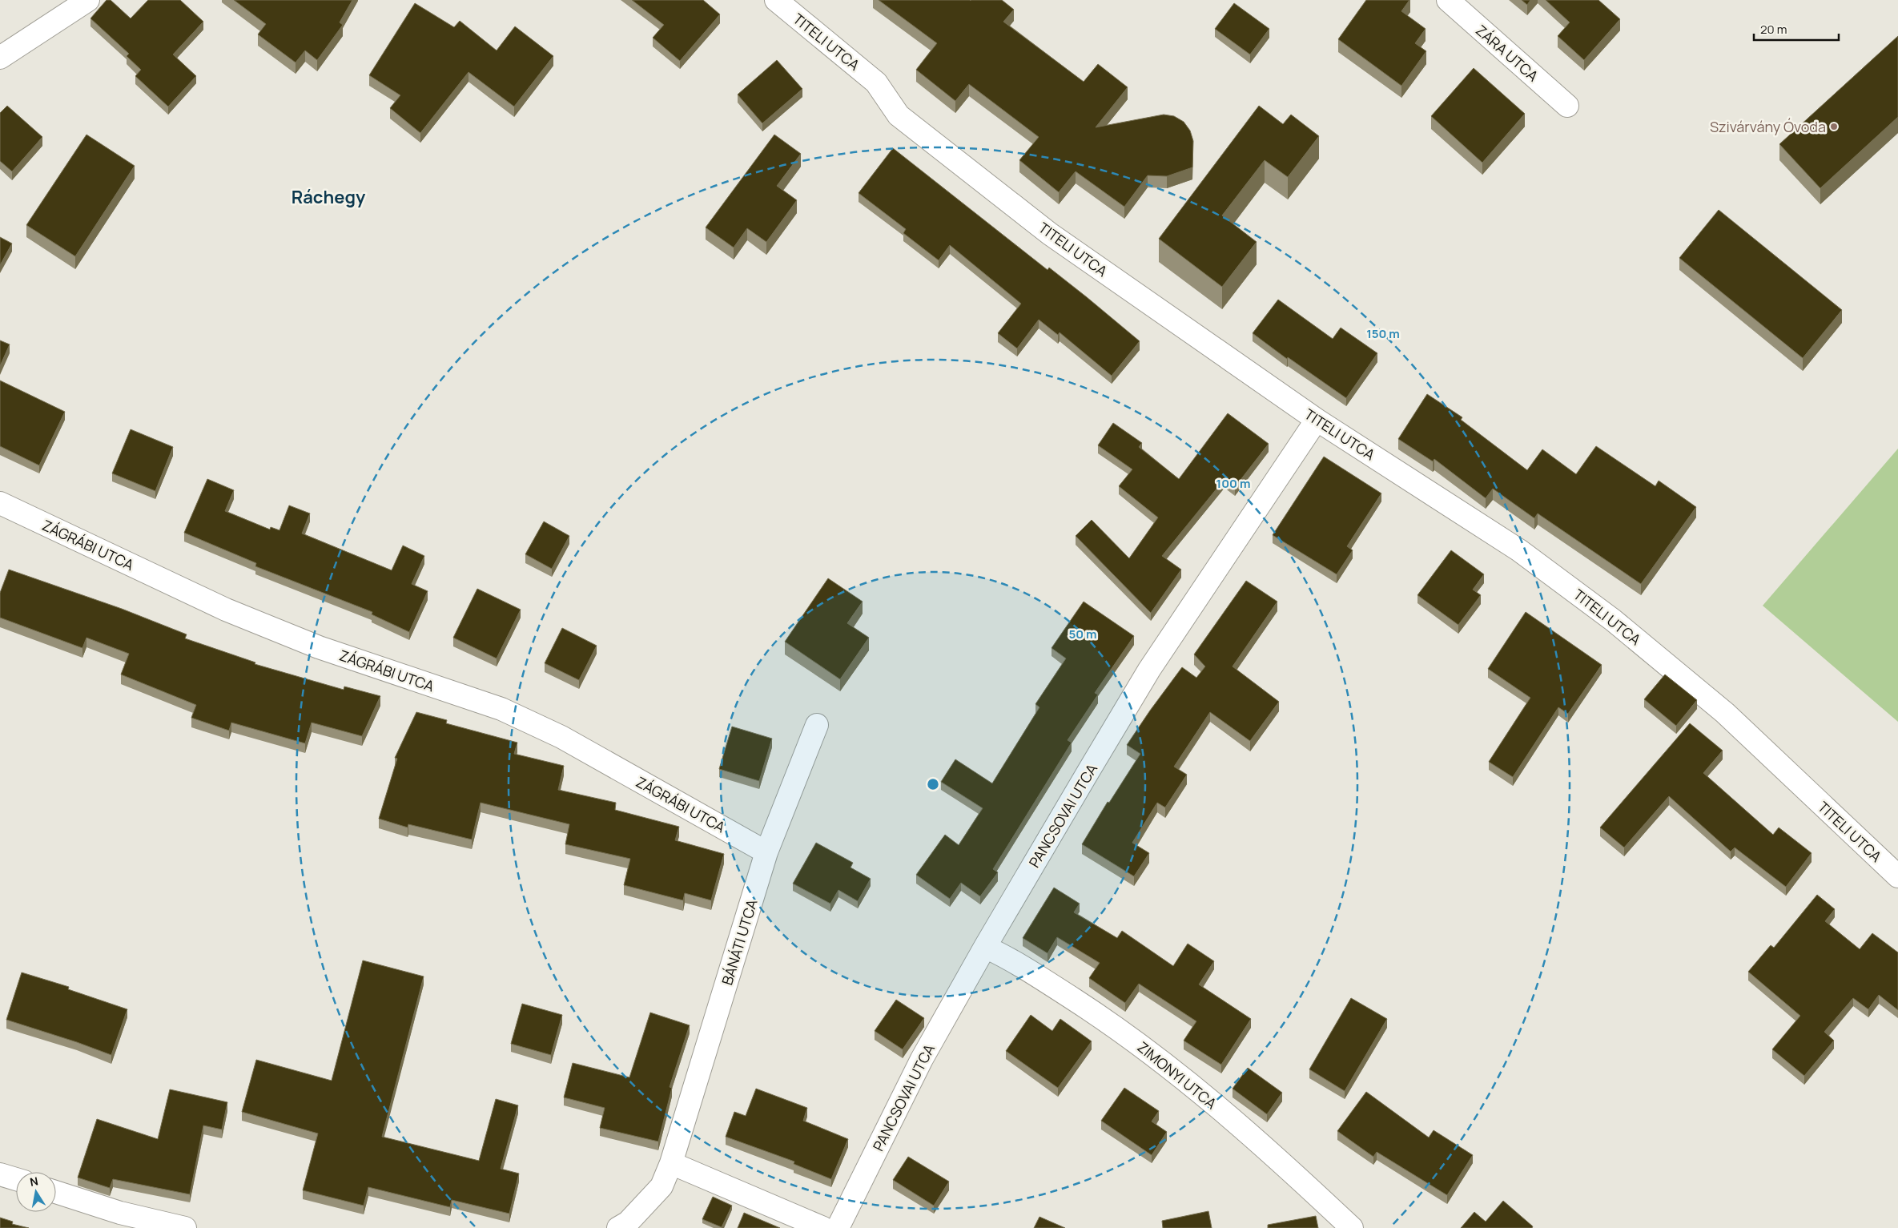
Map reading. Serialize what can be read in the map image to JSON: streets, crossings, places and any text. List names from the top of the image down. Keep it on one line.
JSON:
{"streets":{"street":["TITELI UTCA","ZÁRA UTCA","ZÁGRÁBI UTCA","PANCSOVAI UTCA","BÁNÁTI UTCA","ZIMONYI UTCA"]},"crossings":[["TITELI UTCA","PANCSOVAI UTCA"],["ZÁGRÁBI UTCA","BÁNÁTI UTCA"],["PANCSOVAI UTCA","ZIMONYI UTCA"]],"districts":["Ráchegy"],"places":["Szivárvány Óvoda"],"scale_bar":"20 m","north":"top","rings":["150 m","100 m","50 m"]}
